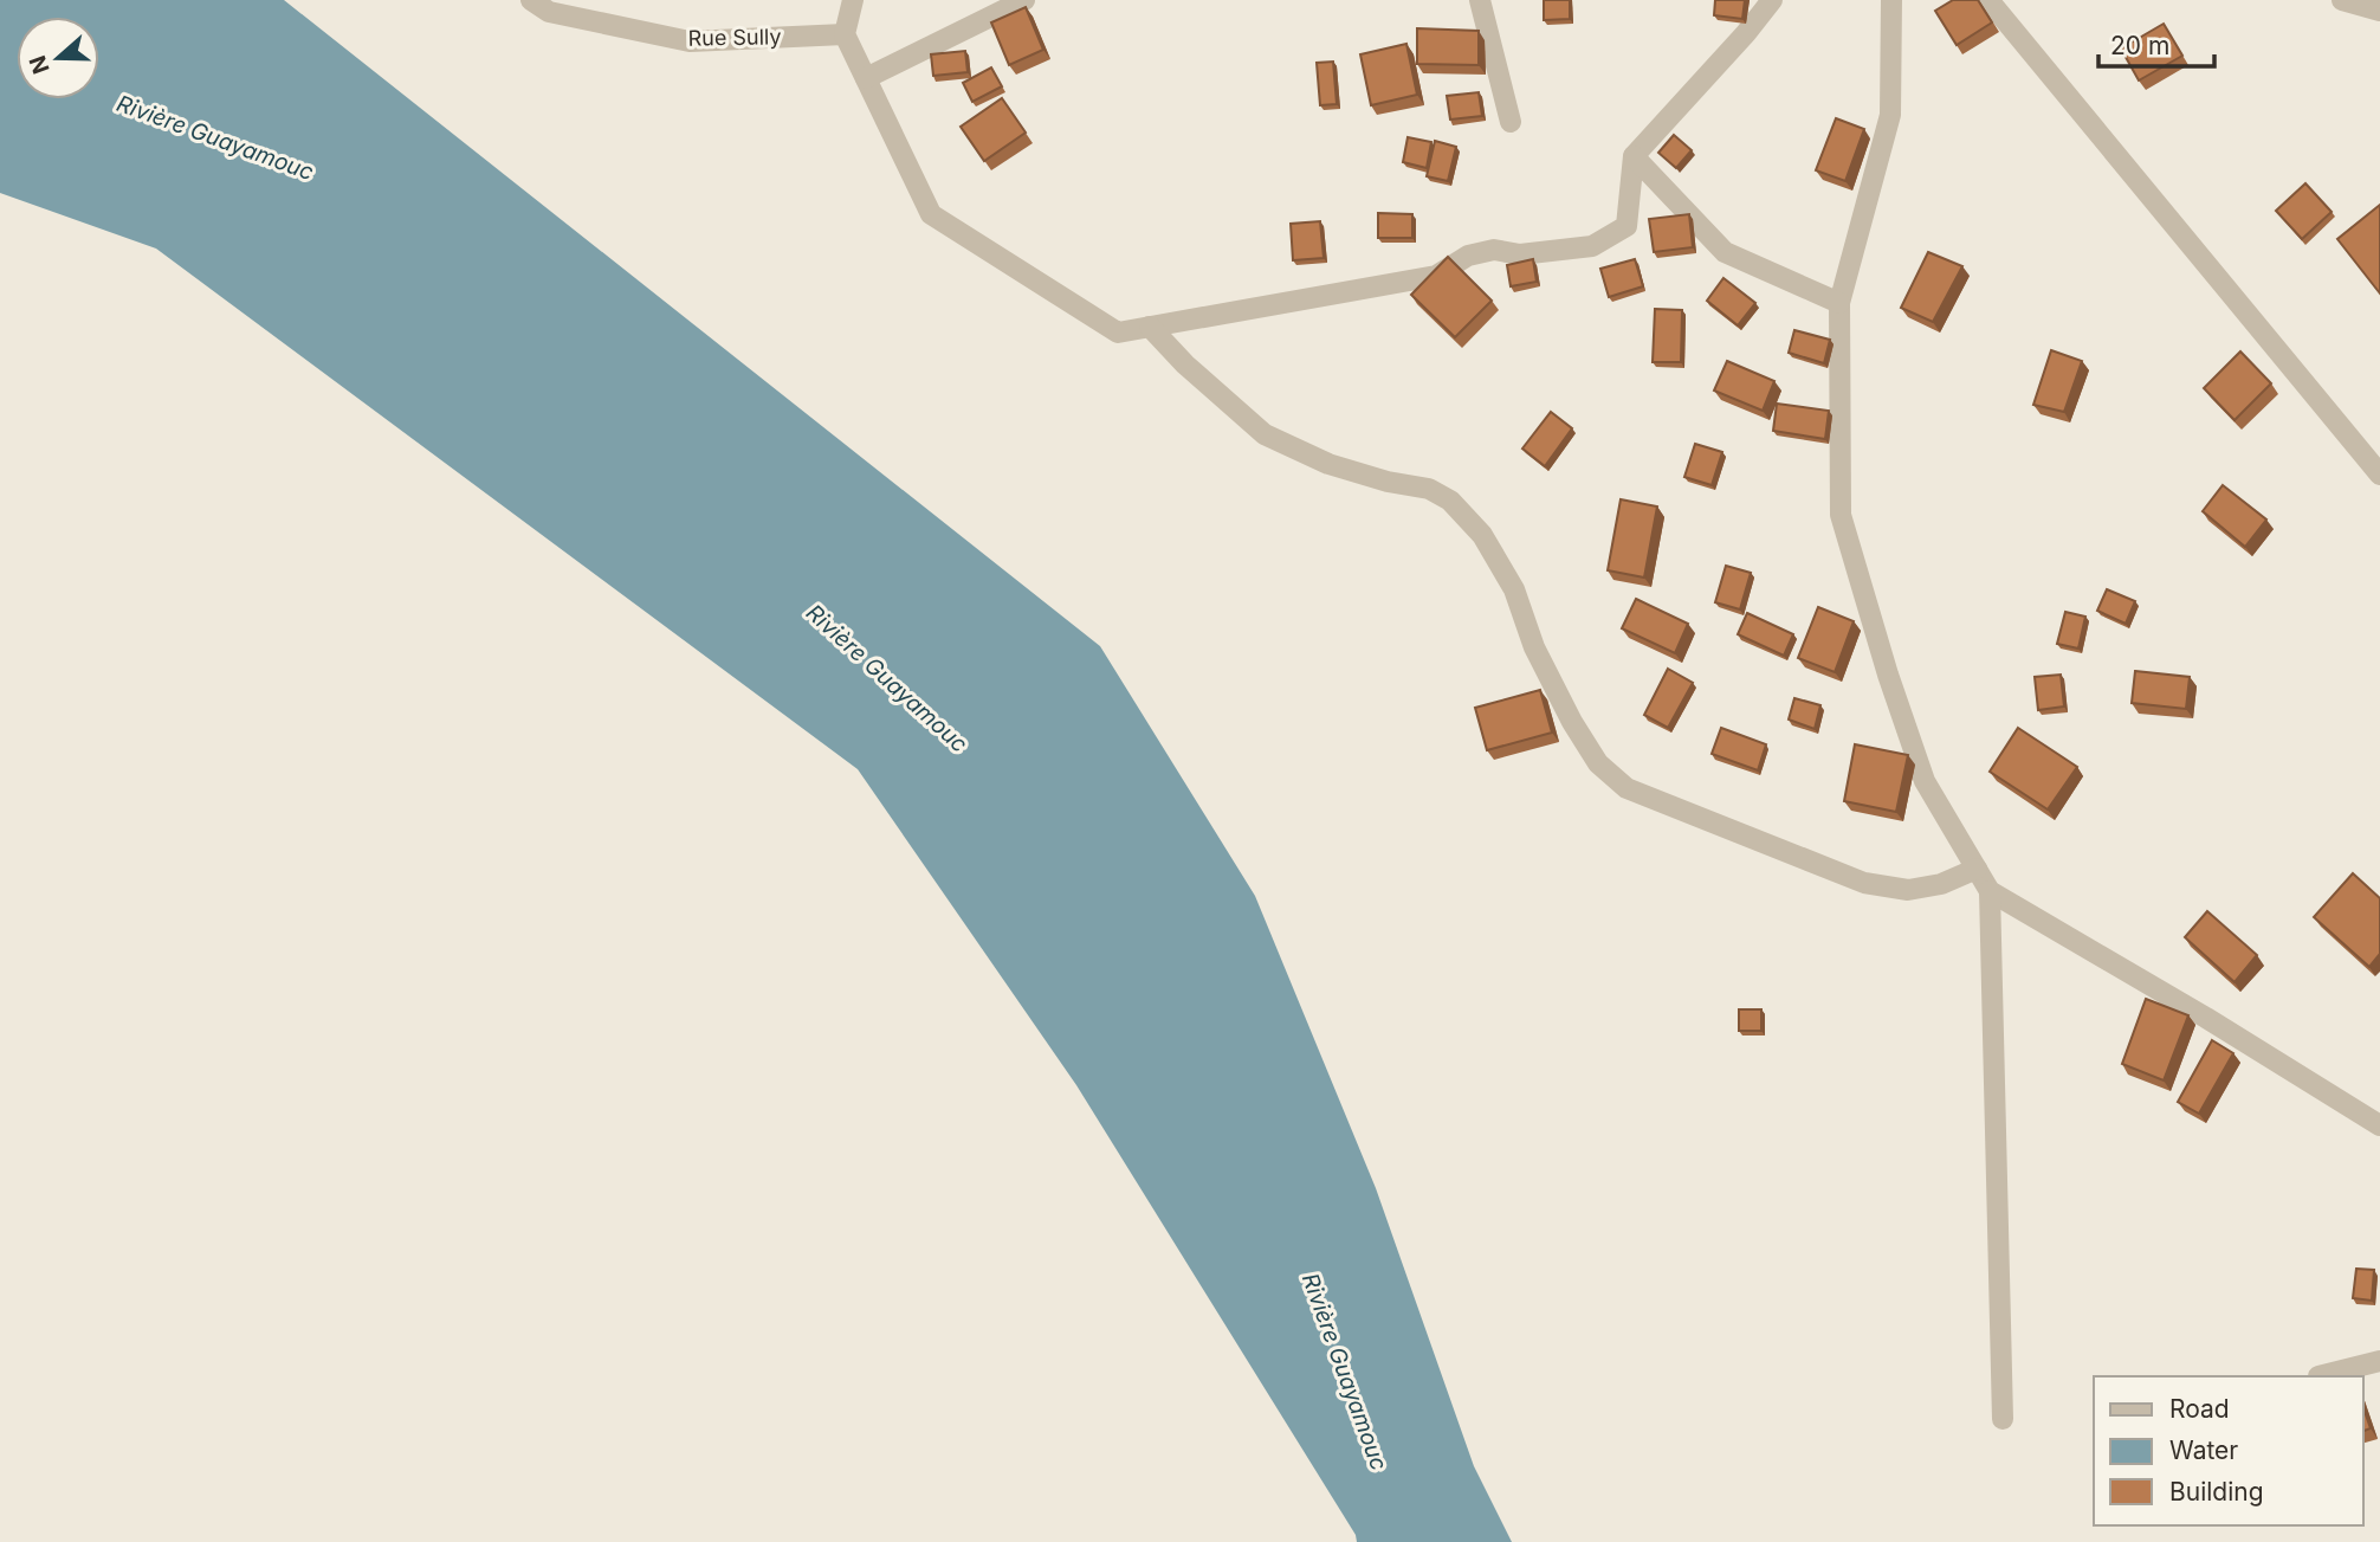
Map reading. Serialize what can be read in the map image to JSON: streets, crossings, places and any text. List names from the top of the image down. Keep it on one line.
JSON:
{"streets":{"street":["Rue Sully"]},"water":["Rivière Guayamouc"],"legend":["Road","Water","Building"],"scale_bar":"20 m","north":"left"}
